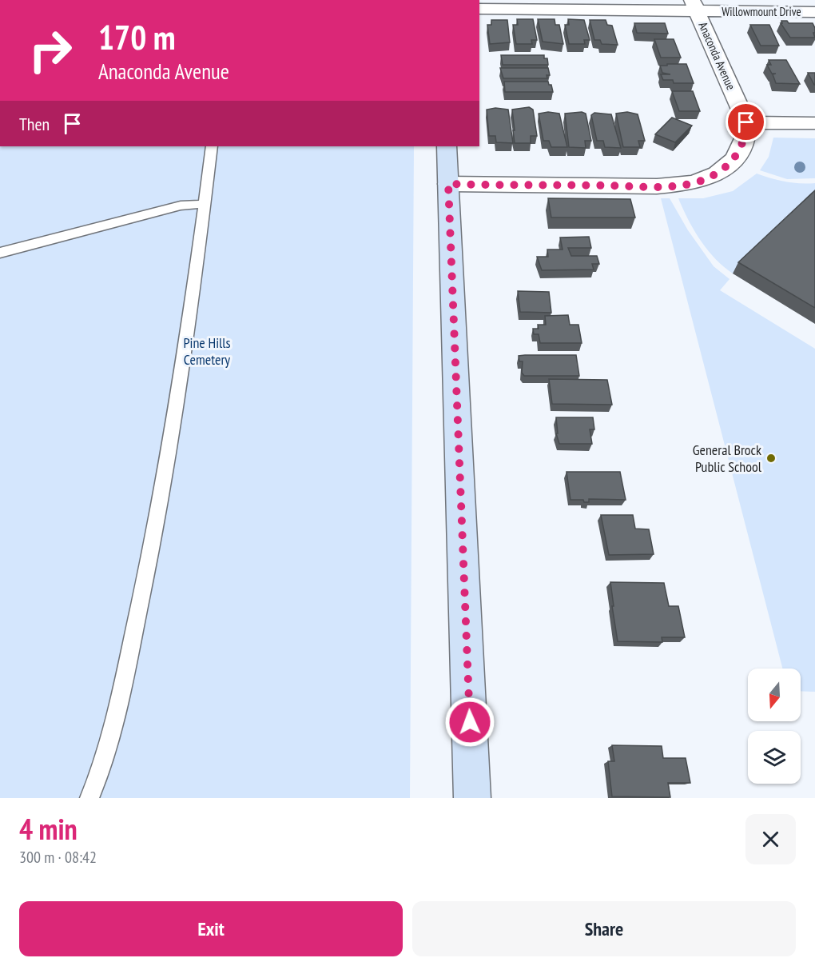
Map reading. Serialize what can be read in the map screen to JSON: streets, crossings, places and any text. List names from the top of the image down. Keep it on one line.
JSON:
{"streets":{"street":["Willowmount Drive","Anaconda Avenue"]},"crossings":[["Willowmount Drive","Anaconda Avenue"]],"parks":["Pine Hills Cemetery"],"places":["General Brock Public School"],"north":"bottom","page":{"turn":["170 m","Anaconda Avenue"],"then":"Then","heading":["4 min","300 m · 08:42"],"buttons":["Exit","Share"]}}
